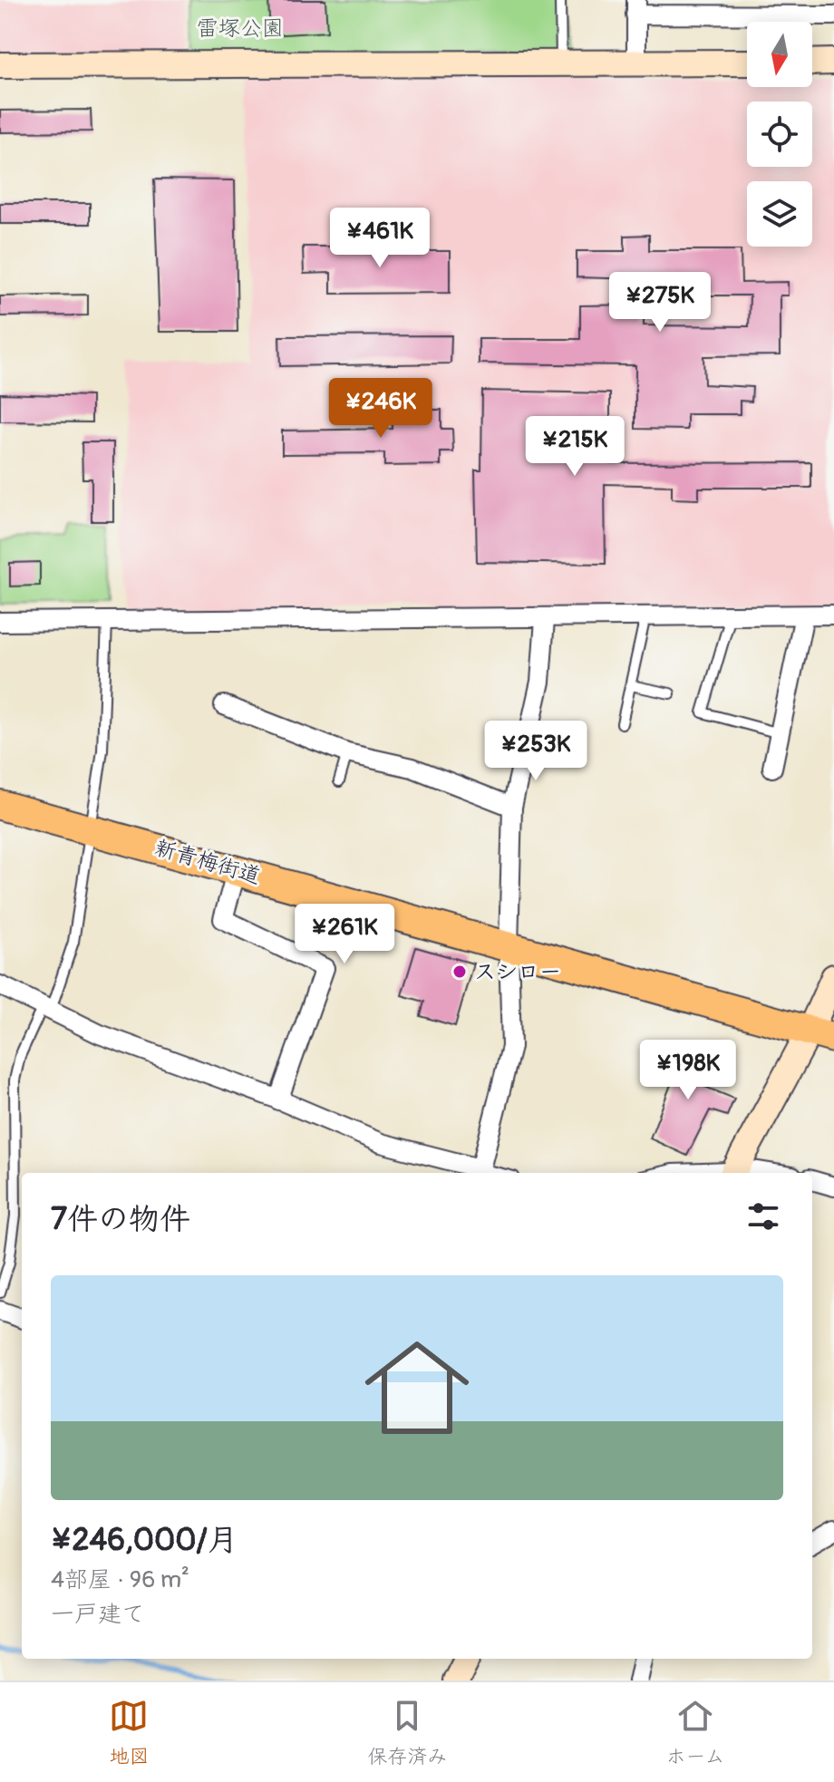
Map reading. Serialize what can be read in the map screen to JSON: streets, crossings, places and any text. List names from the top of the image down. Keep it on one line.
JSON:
{"streets":{"main road":["新青梅街道"]},"parks":["雷塚公園"],"places":["スシロー"],"north":"bottom","page":{"price":["¥461K","¥275K","¥246K","¥215K","¥253K","¥261K","¥198K"],"heading":"7件の物件","list":[{"name":"¥246,000/月","note":"4部屋 · 96 m² · 一戸建て"}],"tabs":["地図","保存済み","ホーム"]}}
